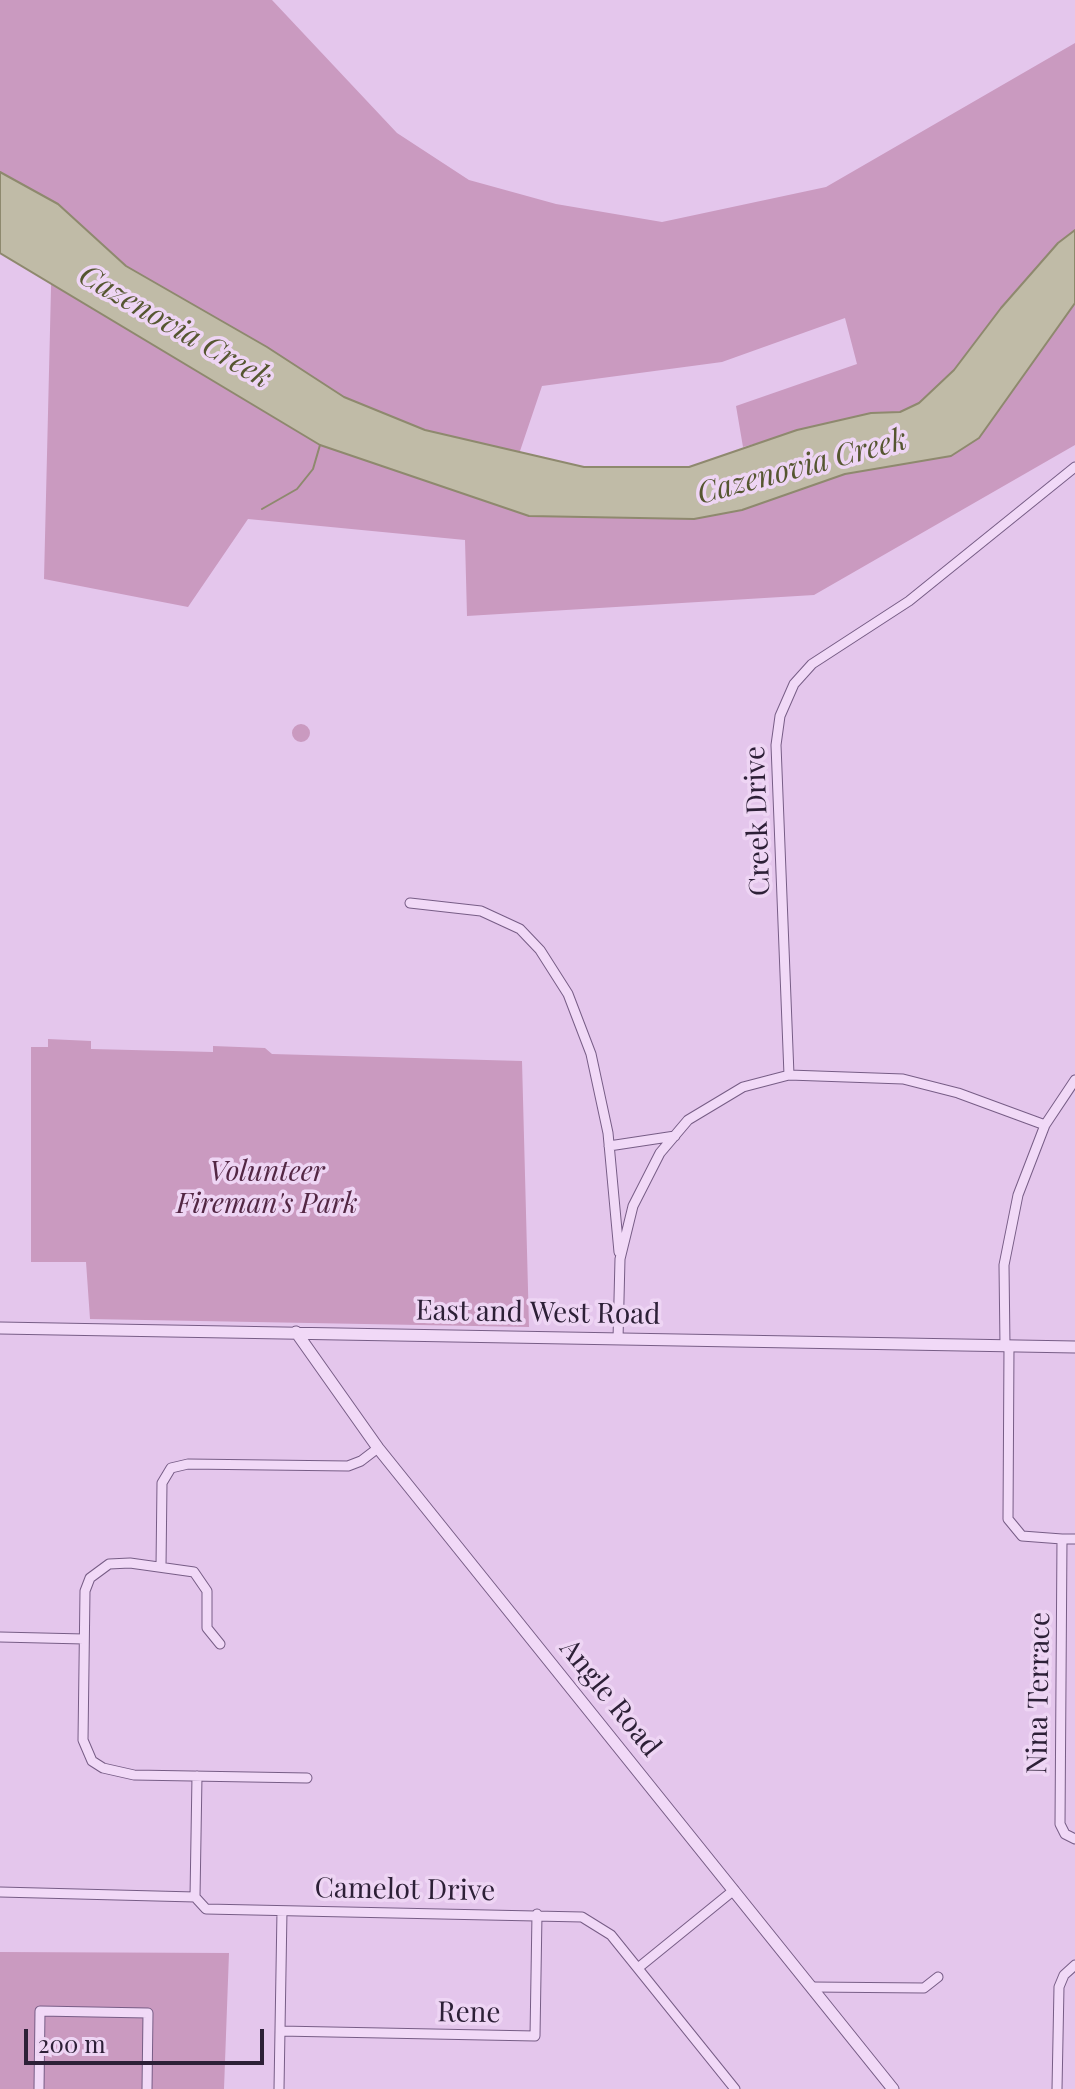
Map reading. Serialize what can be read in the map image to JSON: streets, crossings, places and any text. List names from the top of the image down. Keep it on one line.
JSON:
{"streets":{"street":["Creek Drive","East and West Road","Nina Terrace","Angle Road","Camelot Drive","Rene"]},"crossings":[["East and West Road","Angle Road"],["Camelot Drive","Rene"]],"water":["Cazenovia Creek"],"parks":["Volunteer Fireman's Park"],"scale_bar":"200 m"}
